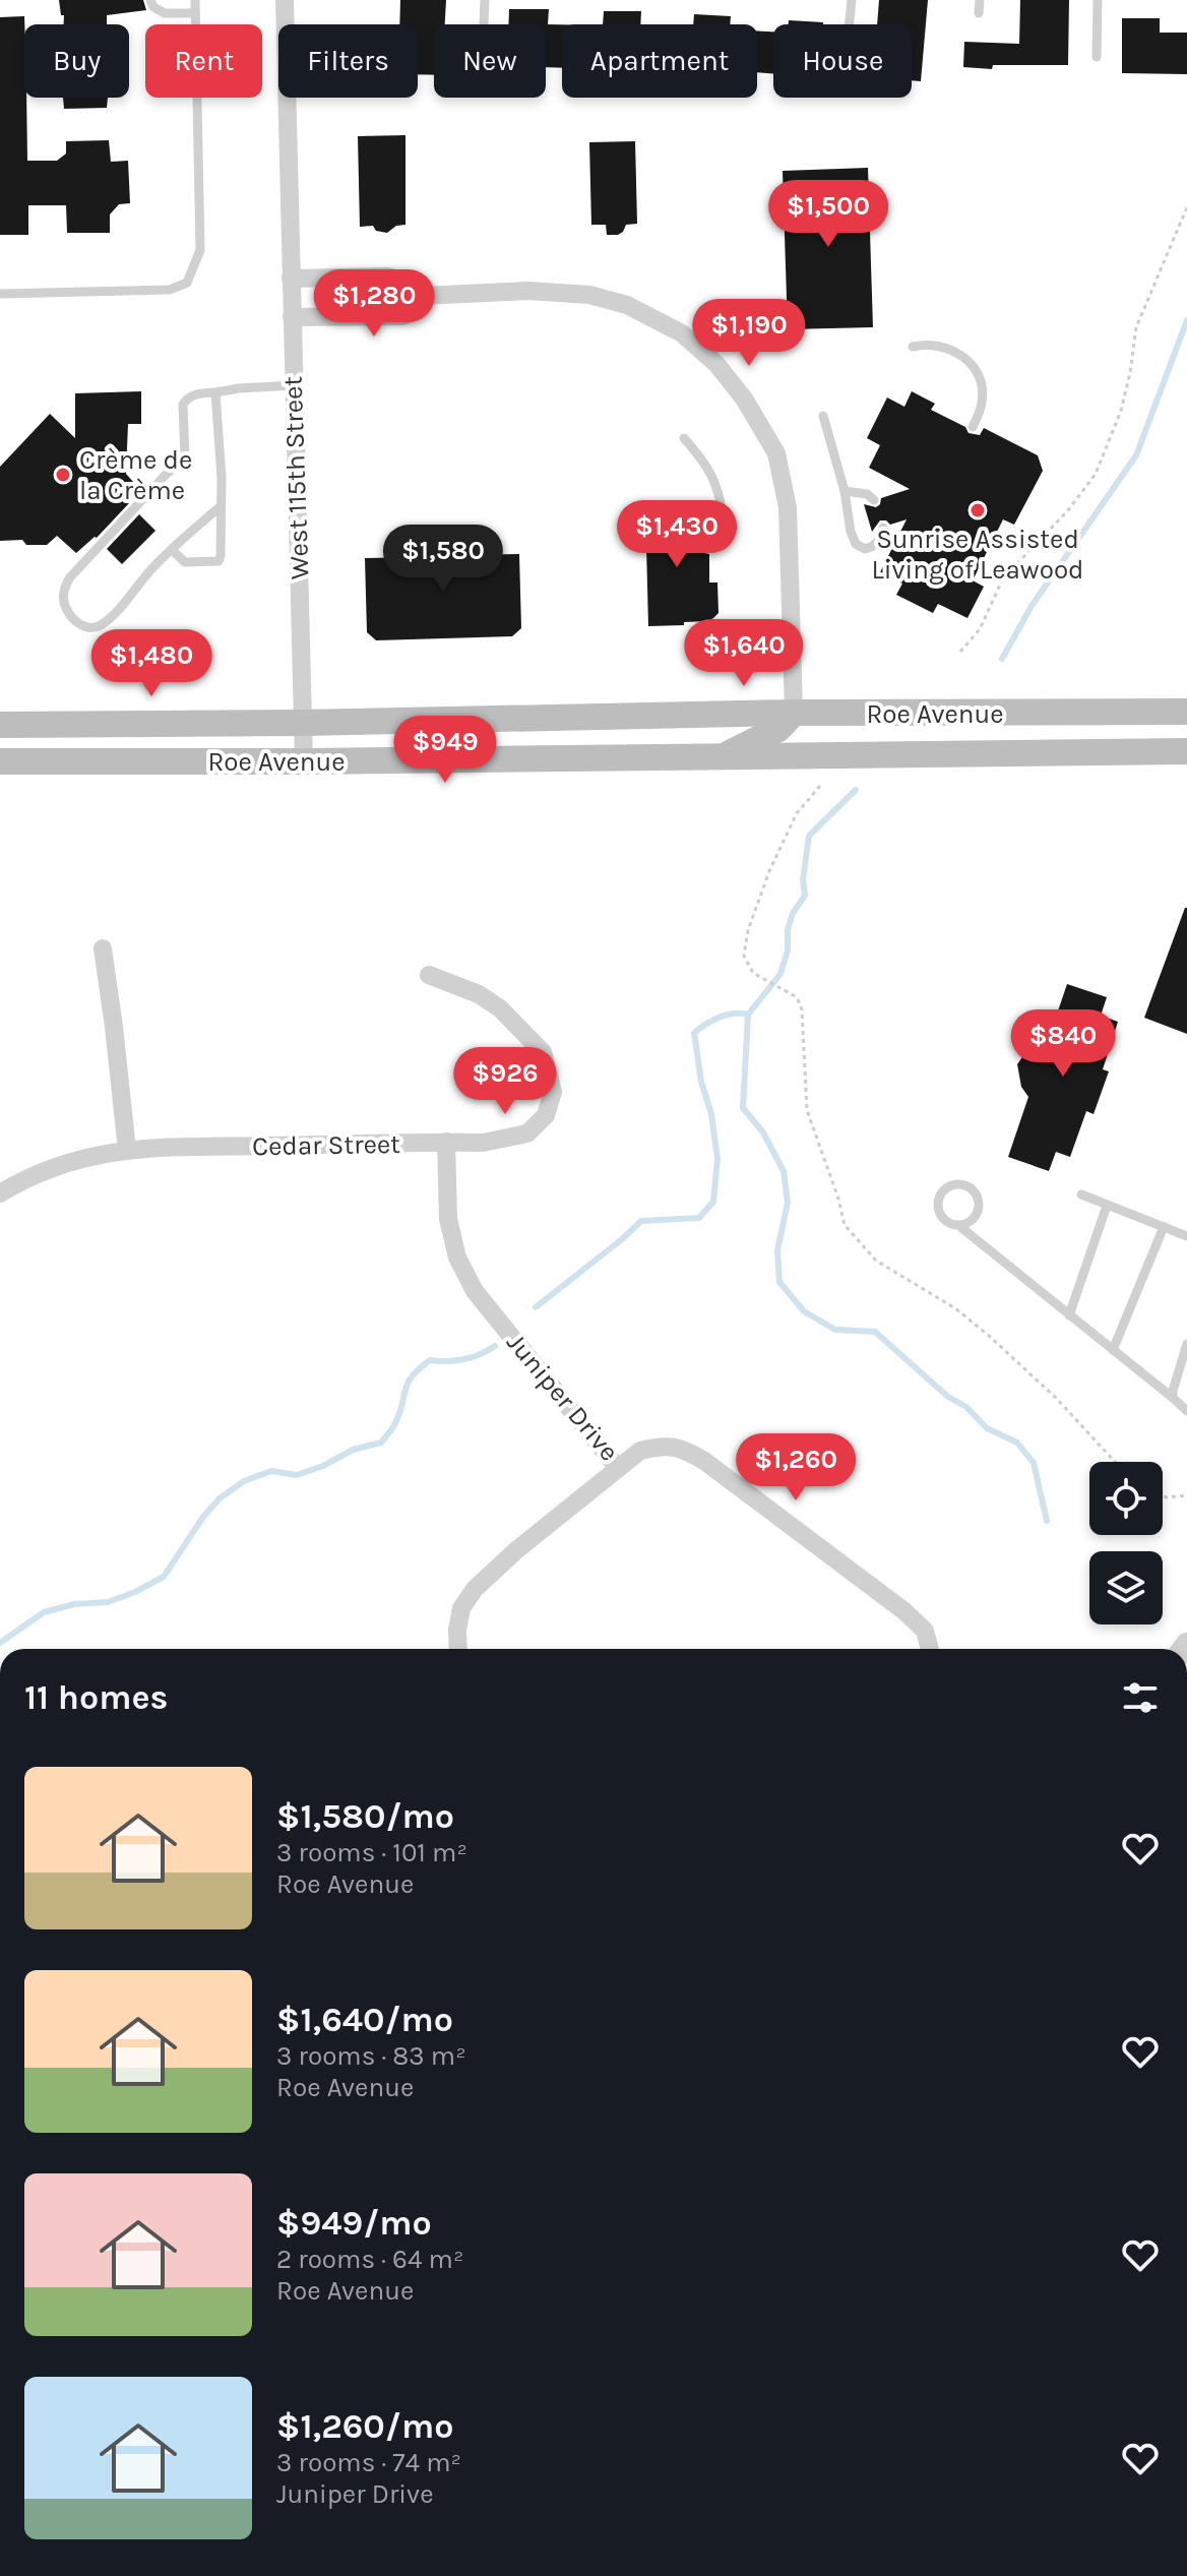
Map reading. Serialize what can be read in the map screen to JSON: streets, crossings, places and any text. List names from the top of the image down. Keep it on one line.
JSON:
{"streets":{"main road":["Roe Avenue"],"street":["West 115th Street","Cedar Street","Juniper Drive"]},"crossings":[["West 115th Street","Roe Avenue"],["Cedar Street","Juniper Drive"]],"places":["Crème de la Crème","Sunrise Assisted Living of Leawood"],"page":{"chip":["Buy","Rent","Filters","New","Apartment","House"],"price":["$1,500","$1,280","$1,190","$1,430","$1,580","$1,640","$1,480","$949","$840","$926","$1,260"],"heading":"11 homes","list":[{"name":"$1,580/mo","note":"3 rooms · 101 m² · Roe Avenue"},{"name":"$1,640/mo","note":"3 rooms · 83 m² · Roe Avenue"},{"name":"$949/mo","note":"2 rooms · 64 m² · Roe Avenue"},{"name":"$1,260/mo","note":"3 rooms · 74 m² · Juniper Drive"}]}}
